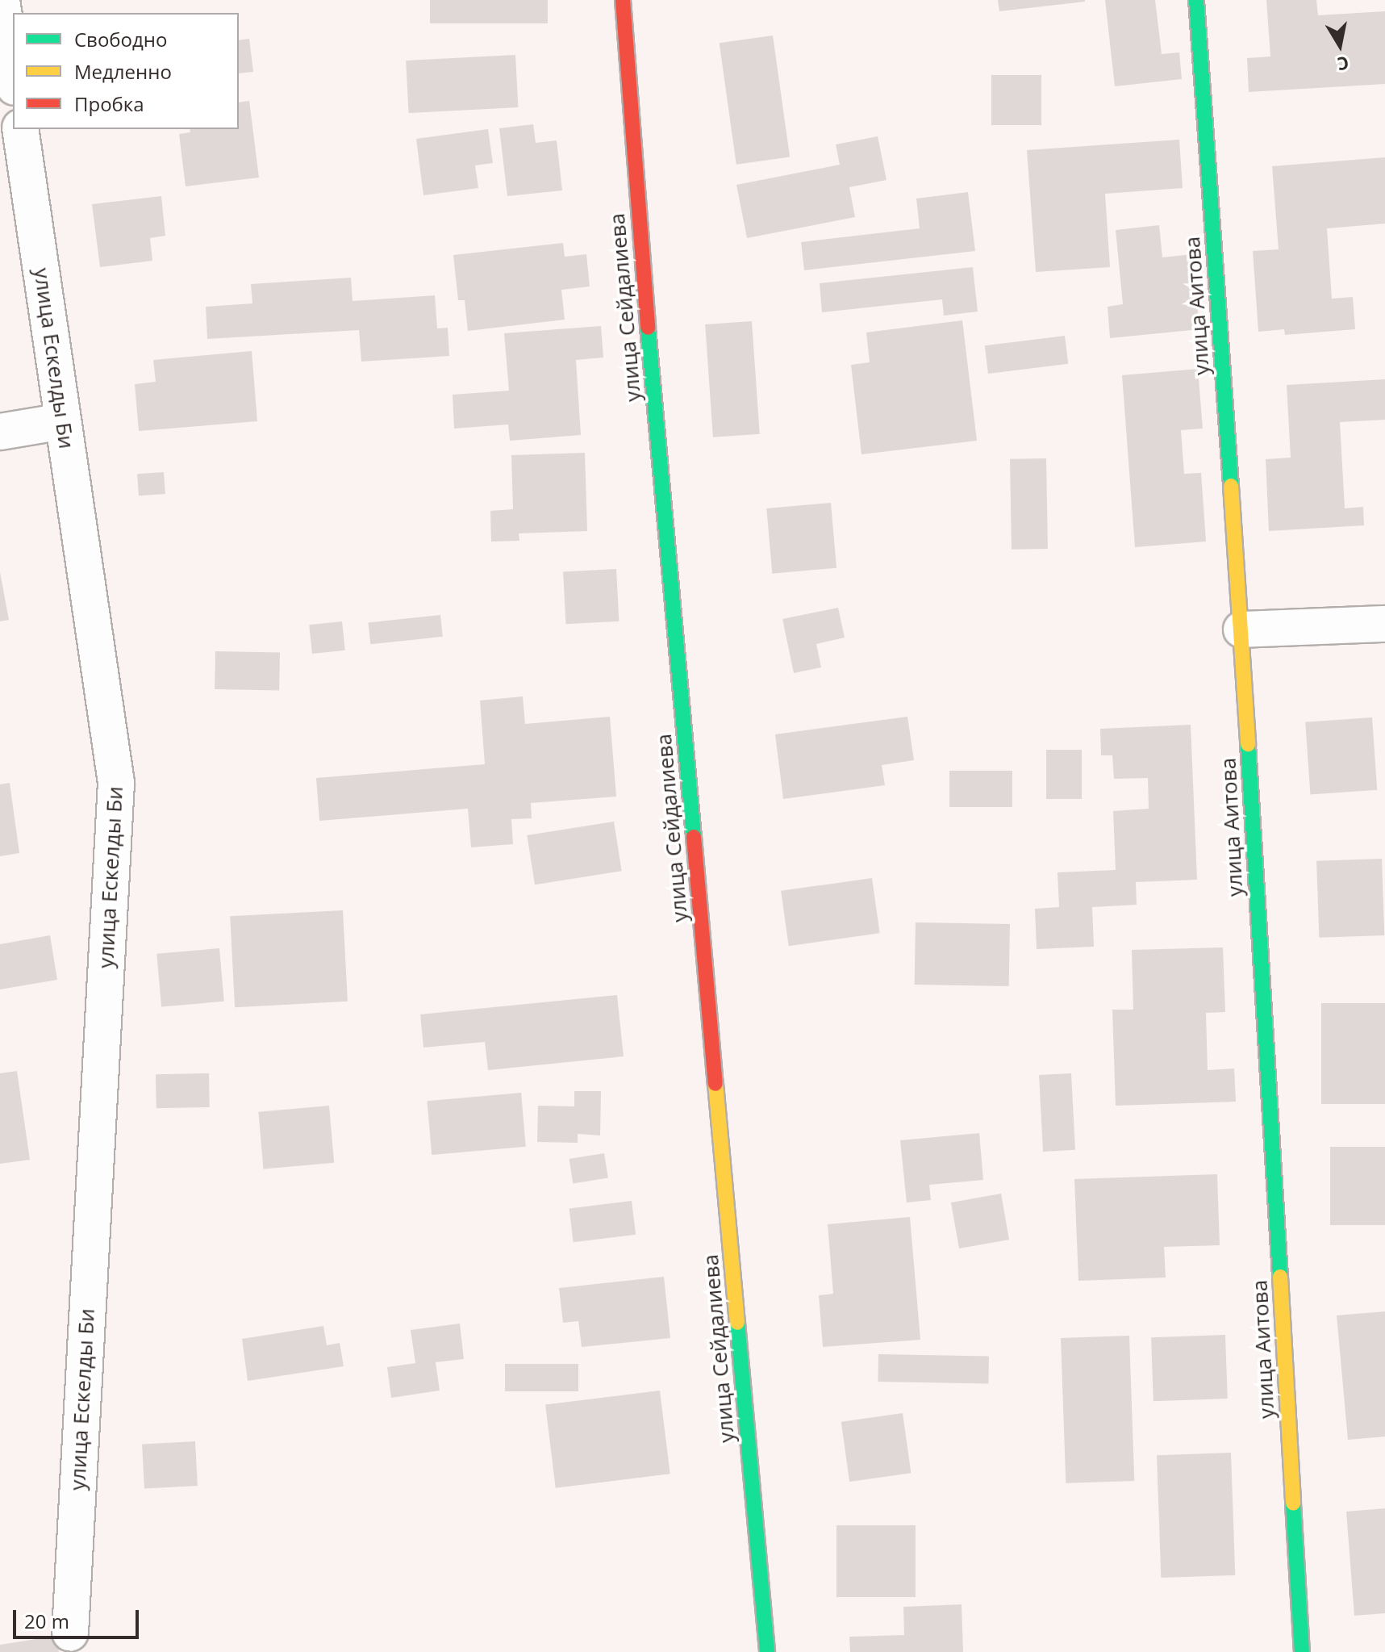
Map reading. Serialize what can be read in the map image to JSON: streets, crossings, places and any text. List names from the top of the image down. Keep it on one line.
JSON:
{"streets":{"street":["улица Аитова","улица Сейдалиева","улица Ескелды Би"]},"legend":["Свободно","Медленно","Пробка"],"scale_bar":"20 m","north":"bottom"}
